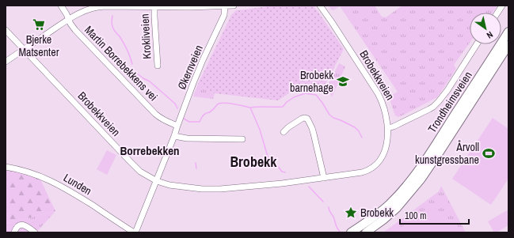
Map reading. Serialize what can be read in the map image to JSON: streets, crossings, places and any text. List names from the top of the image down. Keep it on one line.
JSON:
{"streets":{"highway":["Trondheimsveien"],"street":["Krokliveien","Martin Borrebekkens vei","Økernveien","Brobekkveien","Lunden"]},"crossings":[["Martin Borrebekkens vei","Økernveien"],["Økernveien","Brobekkveien"],["Økernveien","Lunden"]],"districts":["Borrebekken","Brobekk"],"places":{"supermarket":["Bjerke Matsenter"],"school or university":["Brobekk barnehage"],"sports":["Årvoll kunstgressbane"],"place":["Brobekk"]},"scale_bar":"100 m","north":"bottom right"}
